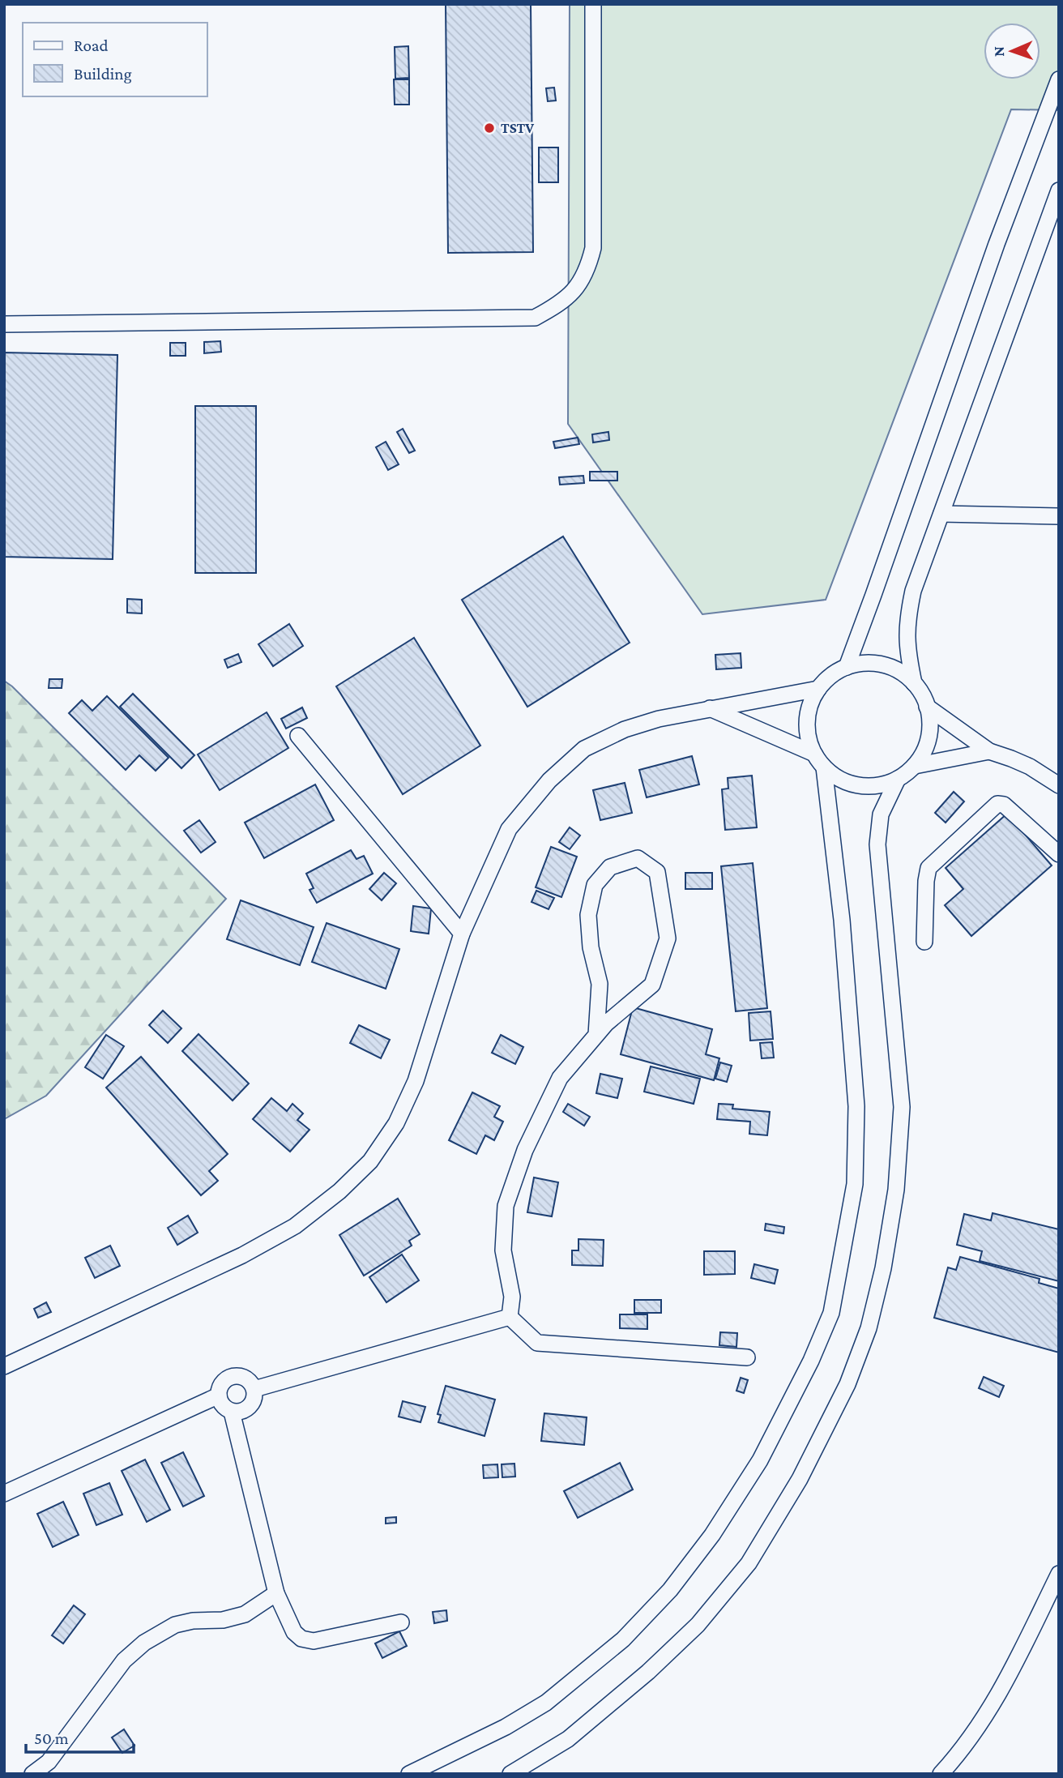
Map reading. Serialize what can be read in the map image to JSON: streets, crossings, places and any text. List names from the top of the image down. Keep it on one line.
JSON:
{"places":["TSTV"],"legend":["Road","Building"],"scale_bar":"50 m","north":"left"}
